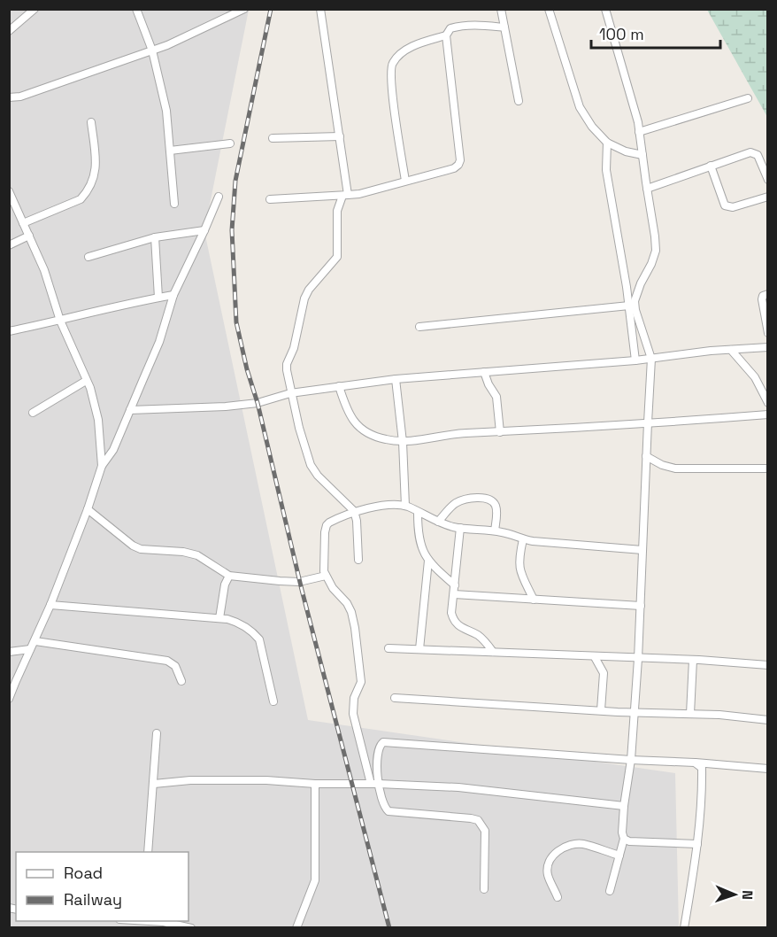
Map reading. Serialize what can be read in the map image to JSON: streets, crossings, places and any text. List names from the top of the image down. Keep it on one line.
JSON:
{"legend":["Road","Railway"],"scale_bar":"100 m","north":"right"}
